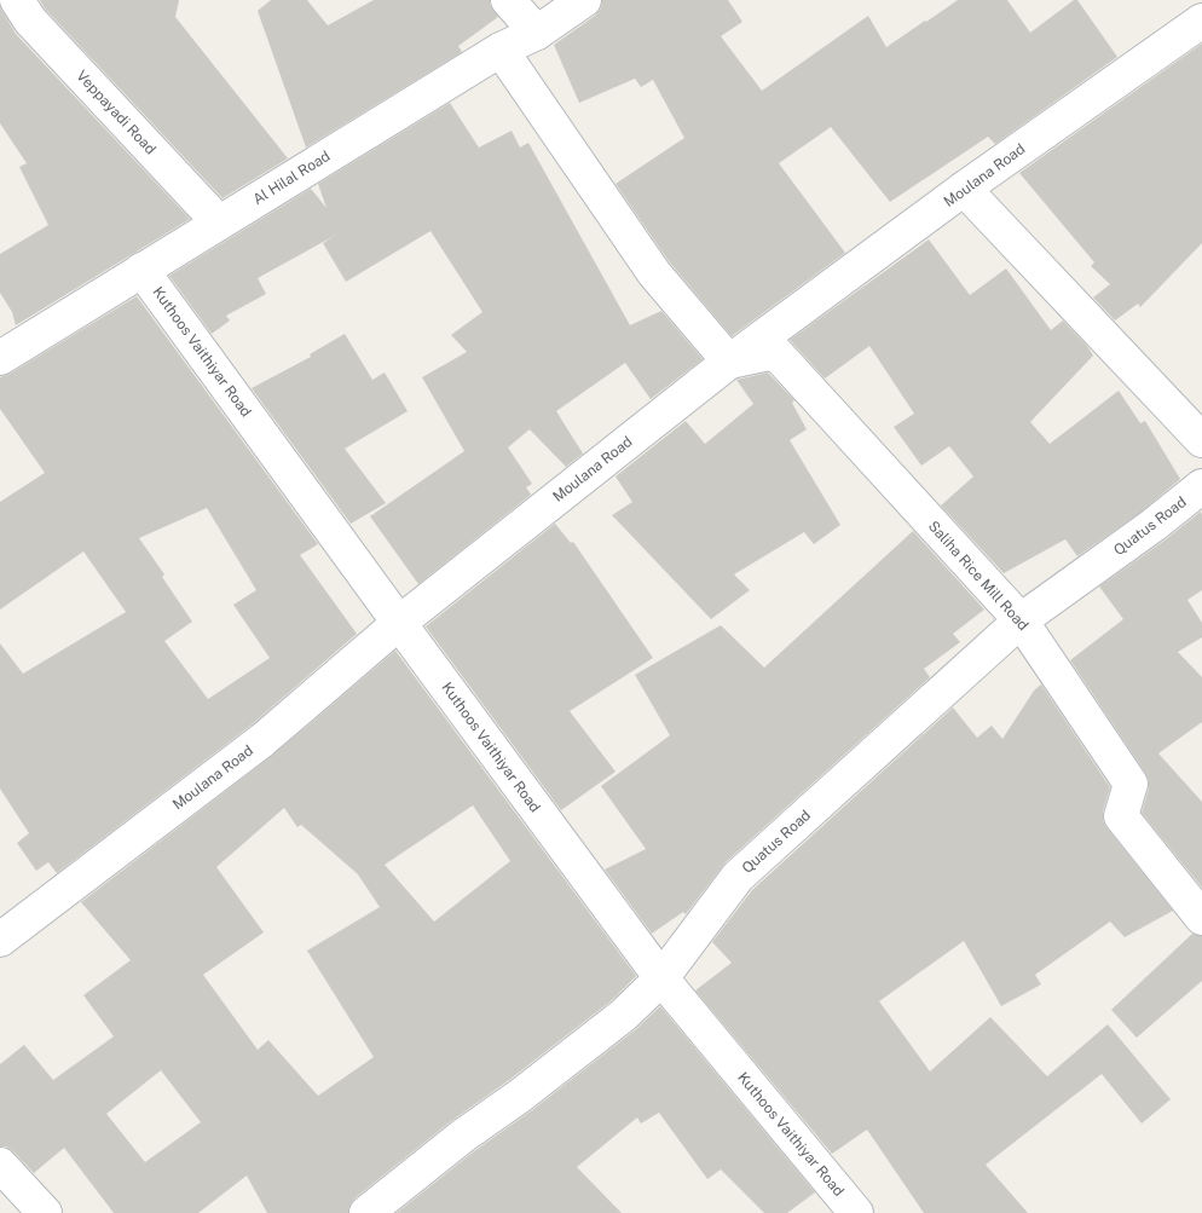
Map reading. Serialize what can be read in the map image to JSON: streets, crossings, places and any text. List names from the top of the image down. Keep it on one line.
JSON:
{"streets":{"street":["Veppayadi Road","Moulana Road","Al Hilal Road","Kuthoos Vaithiyar Road","Quatus Road","Saliha Rice Mill Road"]},"crossings":[["Veppayadi Road","Al Hilal Road"],["Moulana Road","Kuthoos Vaithiyar Road"],["Moulana Road","Saliha Rice Mill Road"],["Al Hilal Road","Kuthoos Vaithiyar Road"],["Kuthoos Vaithiyar Road","Quatus Road"],["Quatus Road","Saliha Rice Mill Road"]]}
